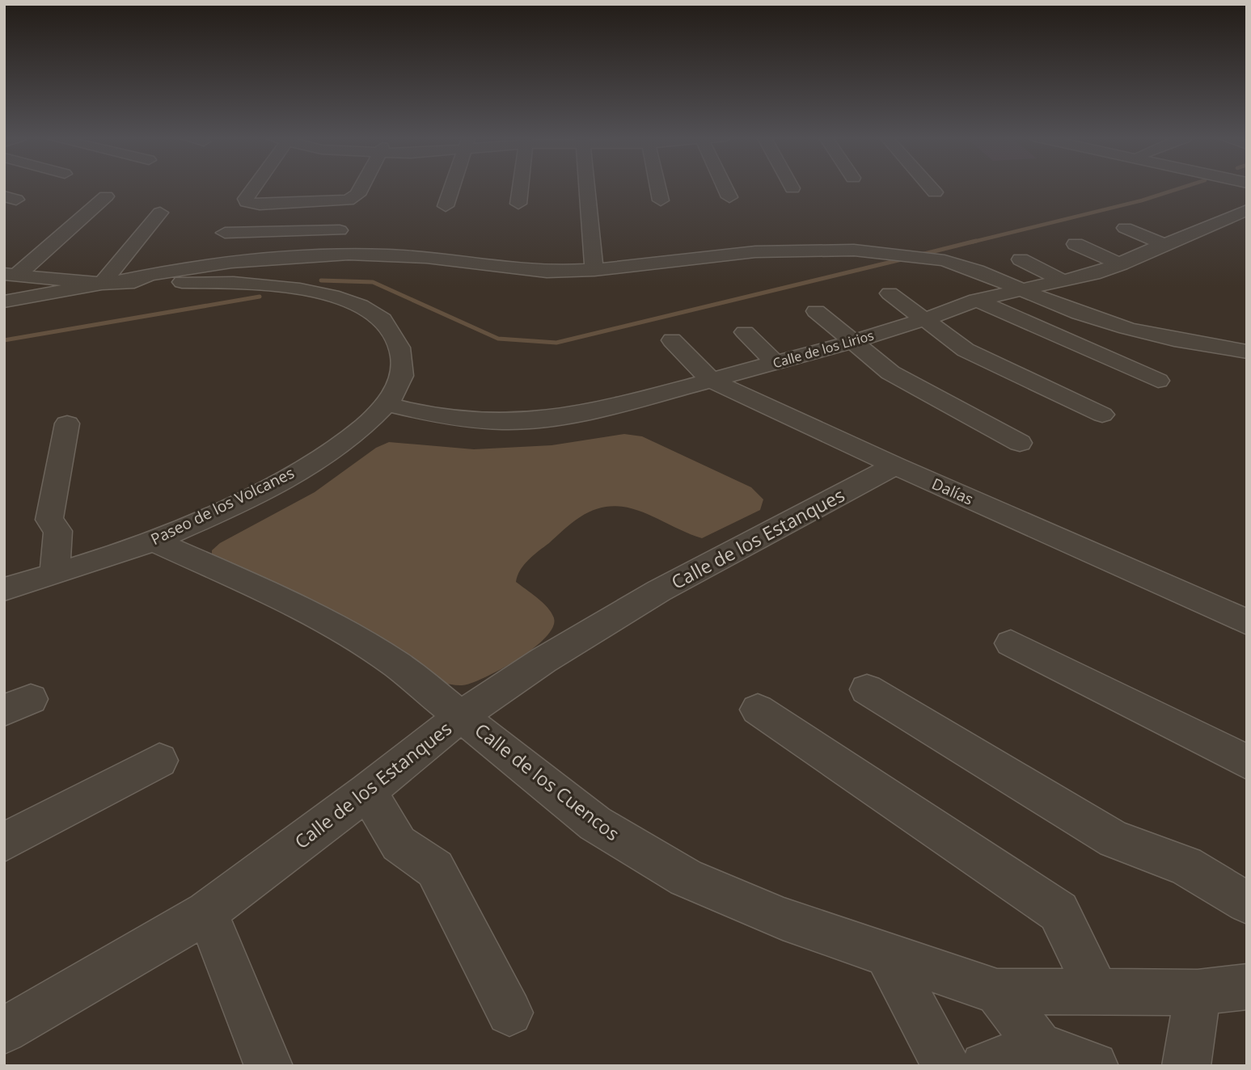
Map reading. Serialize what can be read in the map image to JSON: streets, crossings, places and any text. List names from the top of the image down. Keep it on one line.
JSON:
{"streets":{"street":["Calle de los Lirios","Dalías","Paseo de los Volcanes","Calle de los Estanques","Calle de los Cuencos"]},"crossings":[["Calle de los Lirios","Dalías"],["Calle de los Lirios","Paseo de los Volcanes"],["Dalías","Calle de los Estanques"],["Paseo de los Volcanes","Calle de los Cuencos"],["Calle de los Estanques","Calle de los Cuencos"]]}
